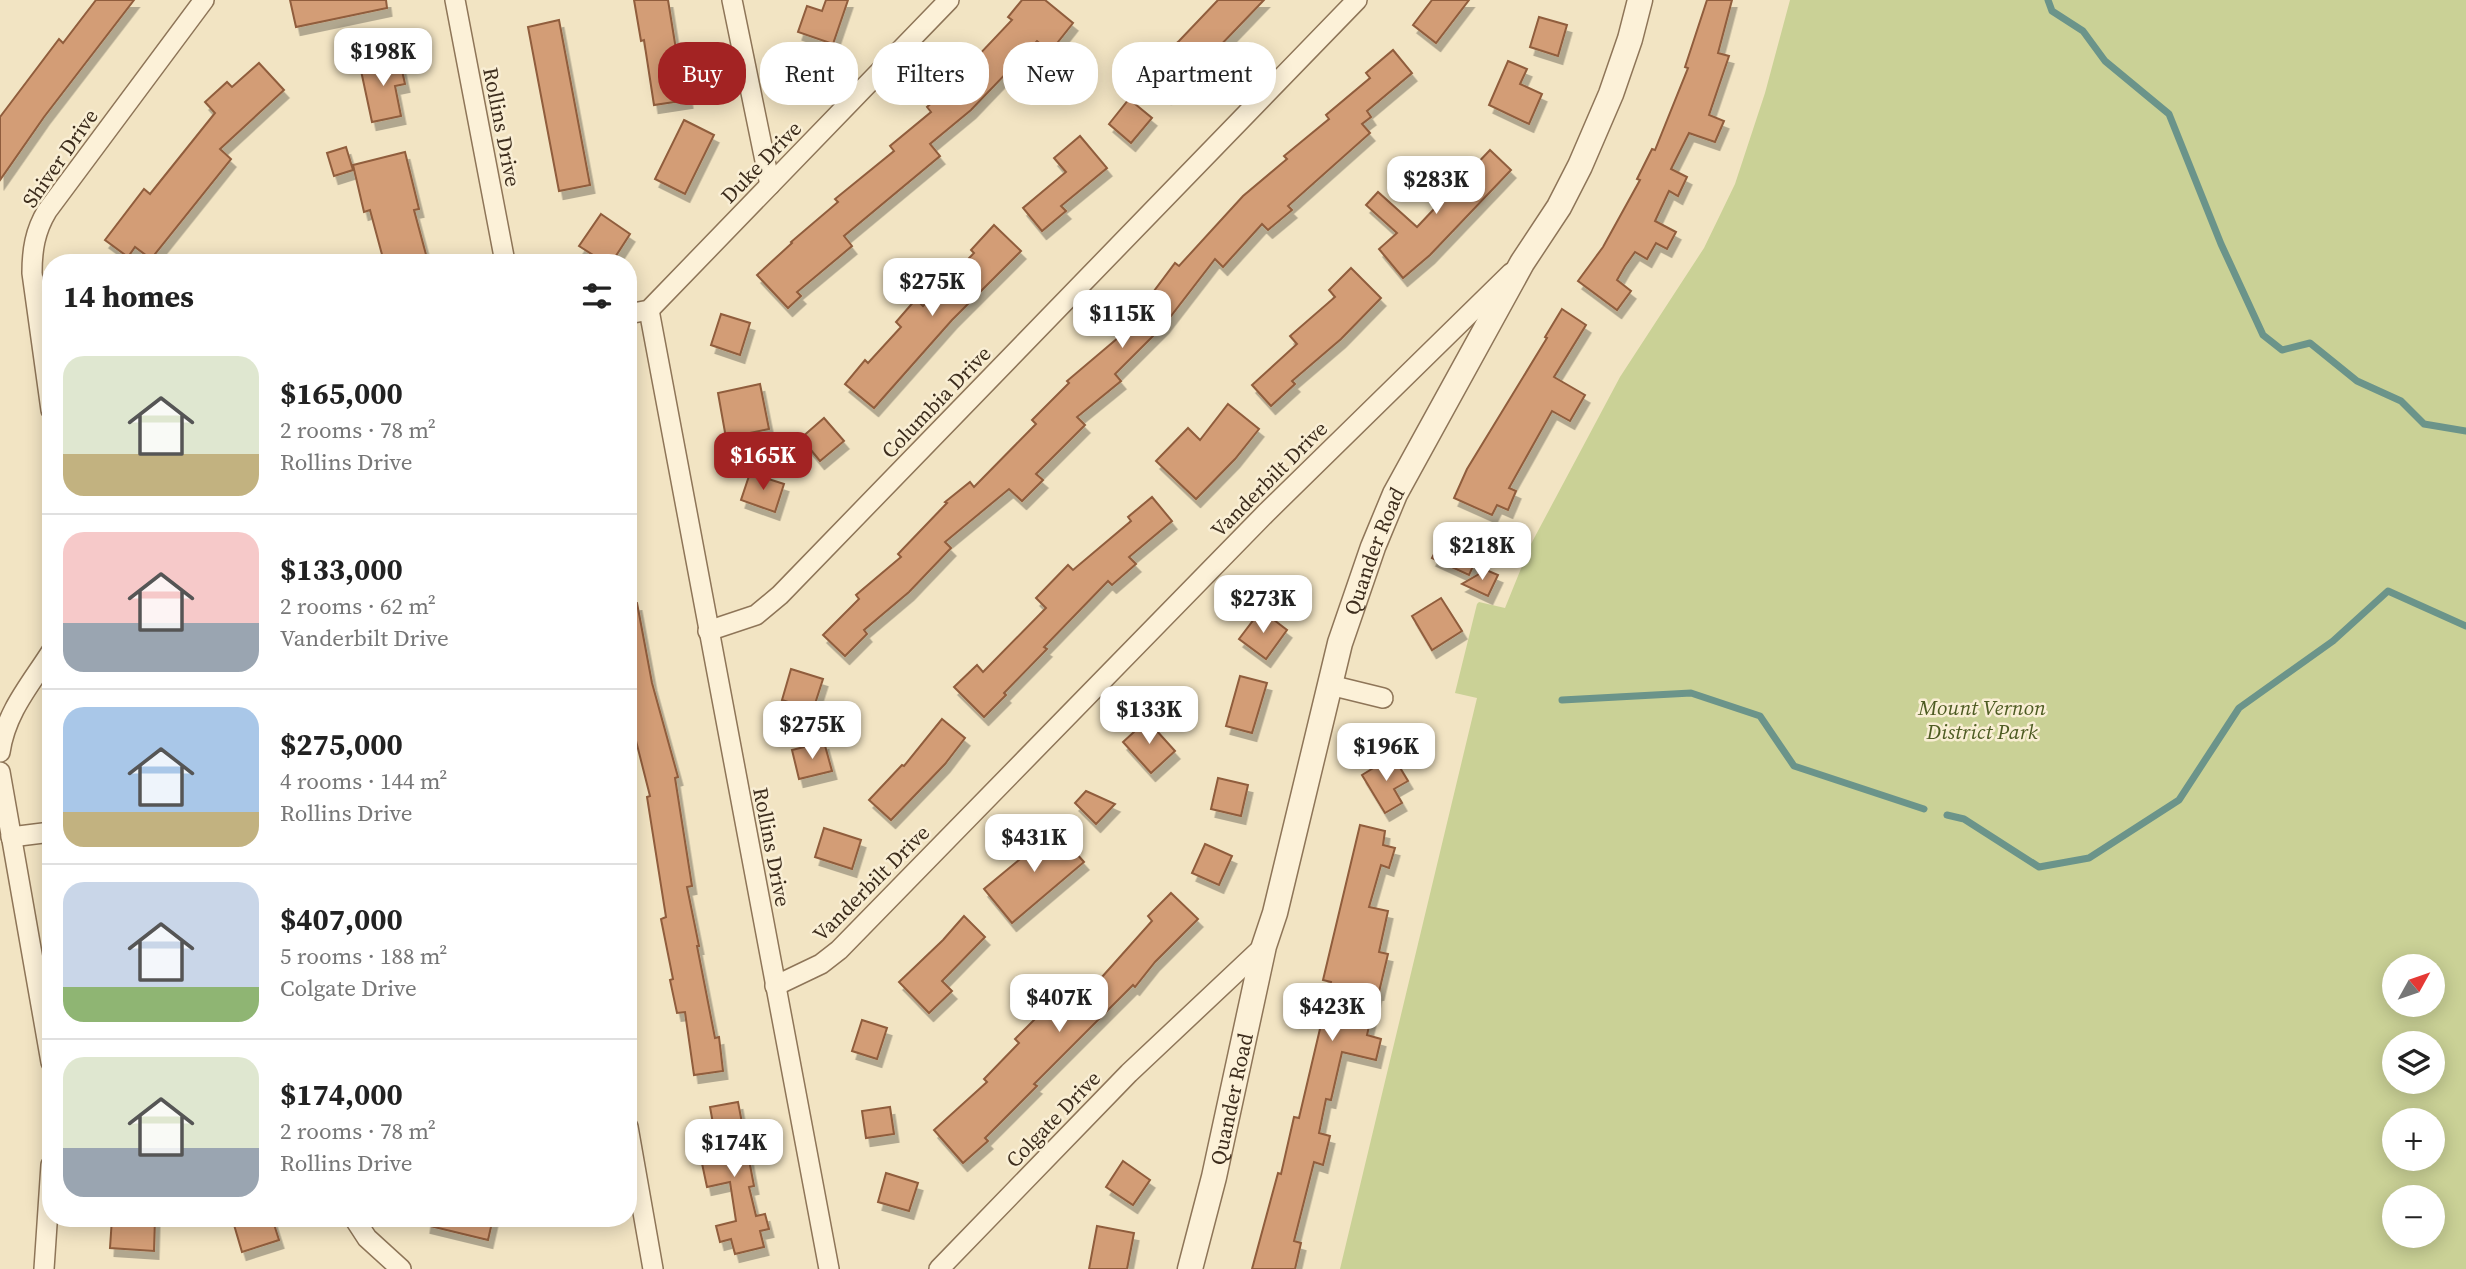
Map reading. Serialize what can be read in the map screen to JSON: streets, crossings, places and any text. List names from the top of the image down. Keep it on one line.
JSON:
{"streets":{"street":["Rollins Drive","Shiver Drive","Duke Drive","Columbia Drive","Vanderbilt Drive","Quander Road","Colgate Drive"]},"crossings":[["Rollins Drive","Duke Drive"],["Rollins Drive","Columbia Drive"],["Rollins Drive","Vanderbilt Drive"],["Vanderbilt Drive","Quander Road"],["Quander Road","Colgate Drive"]],"parks":["Mount Vernon District Park"],"north":"top right","page":{"price":["$198K","$283K","$275K","$115K","$165K","$218K","$273K","$133K","$275K","$196K","$431K","$407K","$423K","$174K"],"chip":["Buy","Rent","Filters","New","Apartment"],"heading":"14 homes","list":[{"name":"$165,000","note":"2 rooms · 78 m² · Rollins Drive"},{"name":"$133,000","note":"2 rooms · 62 m² · Vanderbilt Drive"},{"name":"$275,000","note":"4 rooms · 144 m² · Rollins Drive"},{"name":"$407,000","note":"5 rooms · 188 m² · Colgate Drive"},{"name":"$174,000","note":"2 rooms · 78 m² · Rollins Drive"}],"map_buttons":["+","−"]}}
